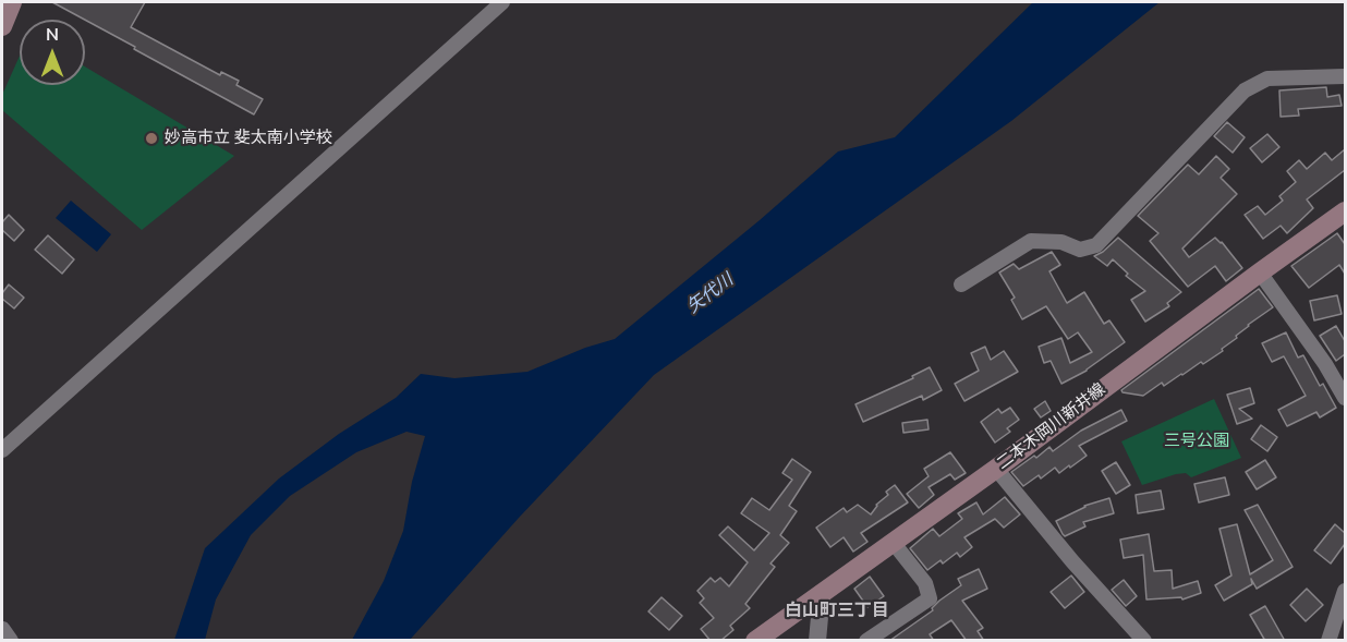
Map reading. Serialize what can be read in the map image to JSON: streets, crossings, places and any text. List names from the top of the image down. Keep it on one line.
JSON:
{"streets":{"main road":["二本木岡川新井線"]},"districts":["白山町三丁目"],"water":["矢代川"],"parks":["三号公園"],"places":["妙高市立 斐太南小学校"],"north":"top"}
